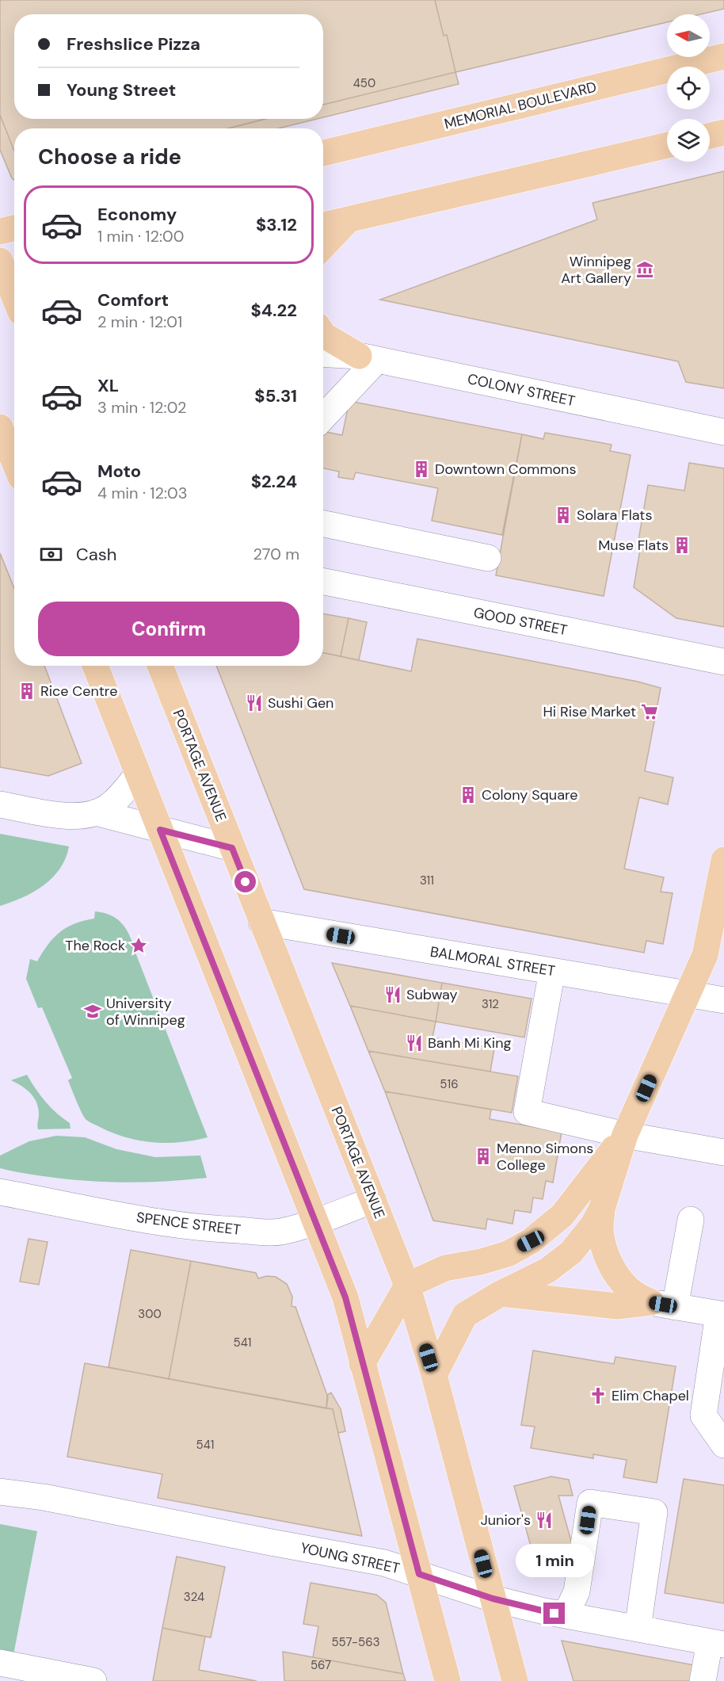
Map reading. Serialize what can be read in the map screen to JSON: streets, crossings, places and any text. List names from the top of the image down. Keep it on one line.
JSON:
{"streets":{"main road":["MEMORIAL BOULEVARD","PORTAGE AVENUE"],"street":["COLONY STREET","GOOD STREET","BALMORAL STREET","SPENCE STREET","YOUNG STREET"]},"crossings":[["PORTAGE AVENUE","BALMORAL STREET"],["PORTAGE AVENUE","SPENCE STREET"],["PORTAGE AVENUE","YOUNG STREET"]],"places":{"museum":["Winnipeg Art Gallery"],"building":["Downtown Commons","Solara Flats","Muse Flats","Rice Centre","Colony Square","Menno Simons College"],"restaurant":["Sushi Gen","Subway","Banh Mi King","Junior's"],"supermarket":["Hi Rise Market"],"place":["The Rock"],"school or university":["University of Winnipeg"],"church":["Elim Chapel"]},"house_numbers":["450","311","312","516","300","541","541","324","557-563","567"],"north":"left","page":{"banner":["Freshslice Pizza","Young Street"],"heading":"Choose a ride","list":[{"name":"Economy","note":"1 min · 12:00","value":"$3.12"},{"name":"Comfort","note":"2 min · 12:01","value":"$4.22"},{"name":"XL","note":"3 min · 12:02","value":"$5.31"},{"name":"Moto","note":"4 min · 12:03","value":"$2.24"}],"pay":["Cash","270 m"],"buttons":"Confirm","bubble":"1 min"}}
